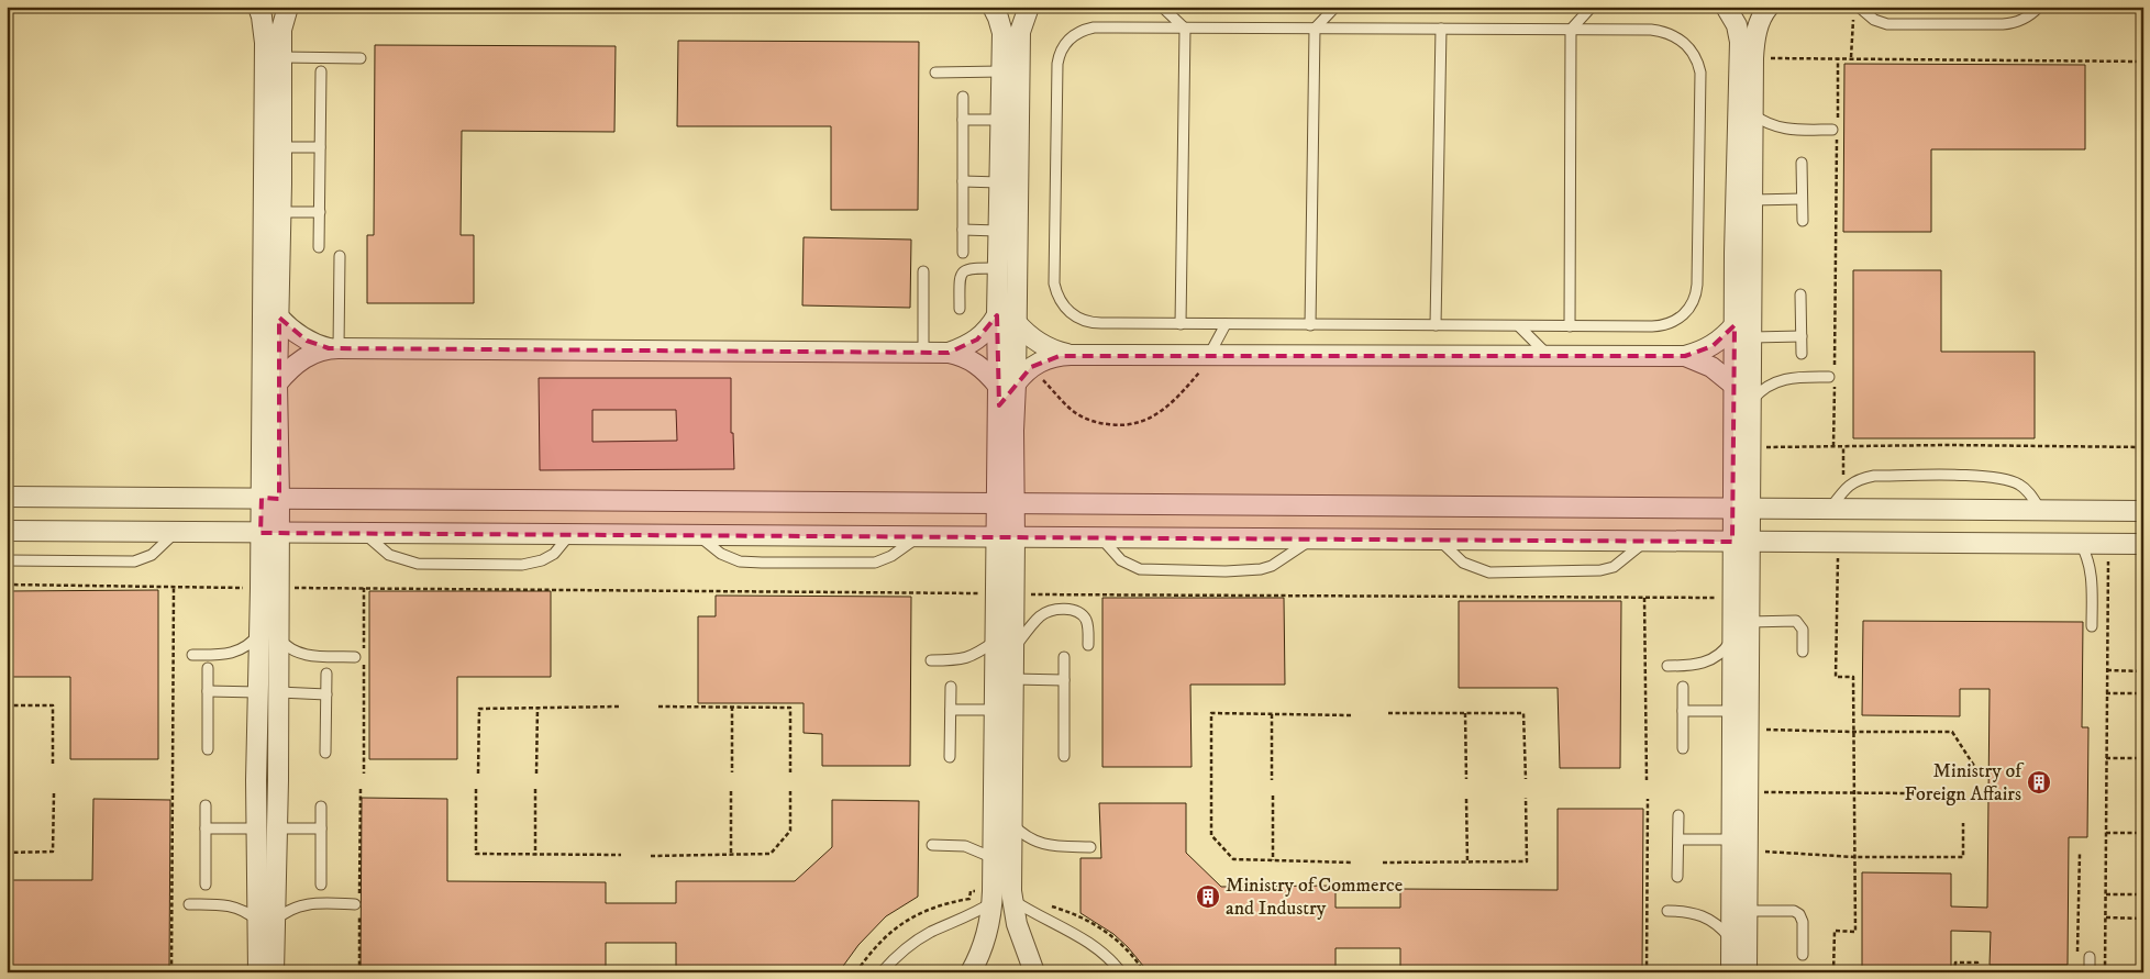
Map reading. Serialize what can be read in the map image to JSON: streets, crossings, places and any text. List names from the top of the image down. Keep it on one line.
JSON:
{"places":{"building":["Ministry of Foreign Affairs","Ministry of Commerce and Industry"]}}
